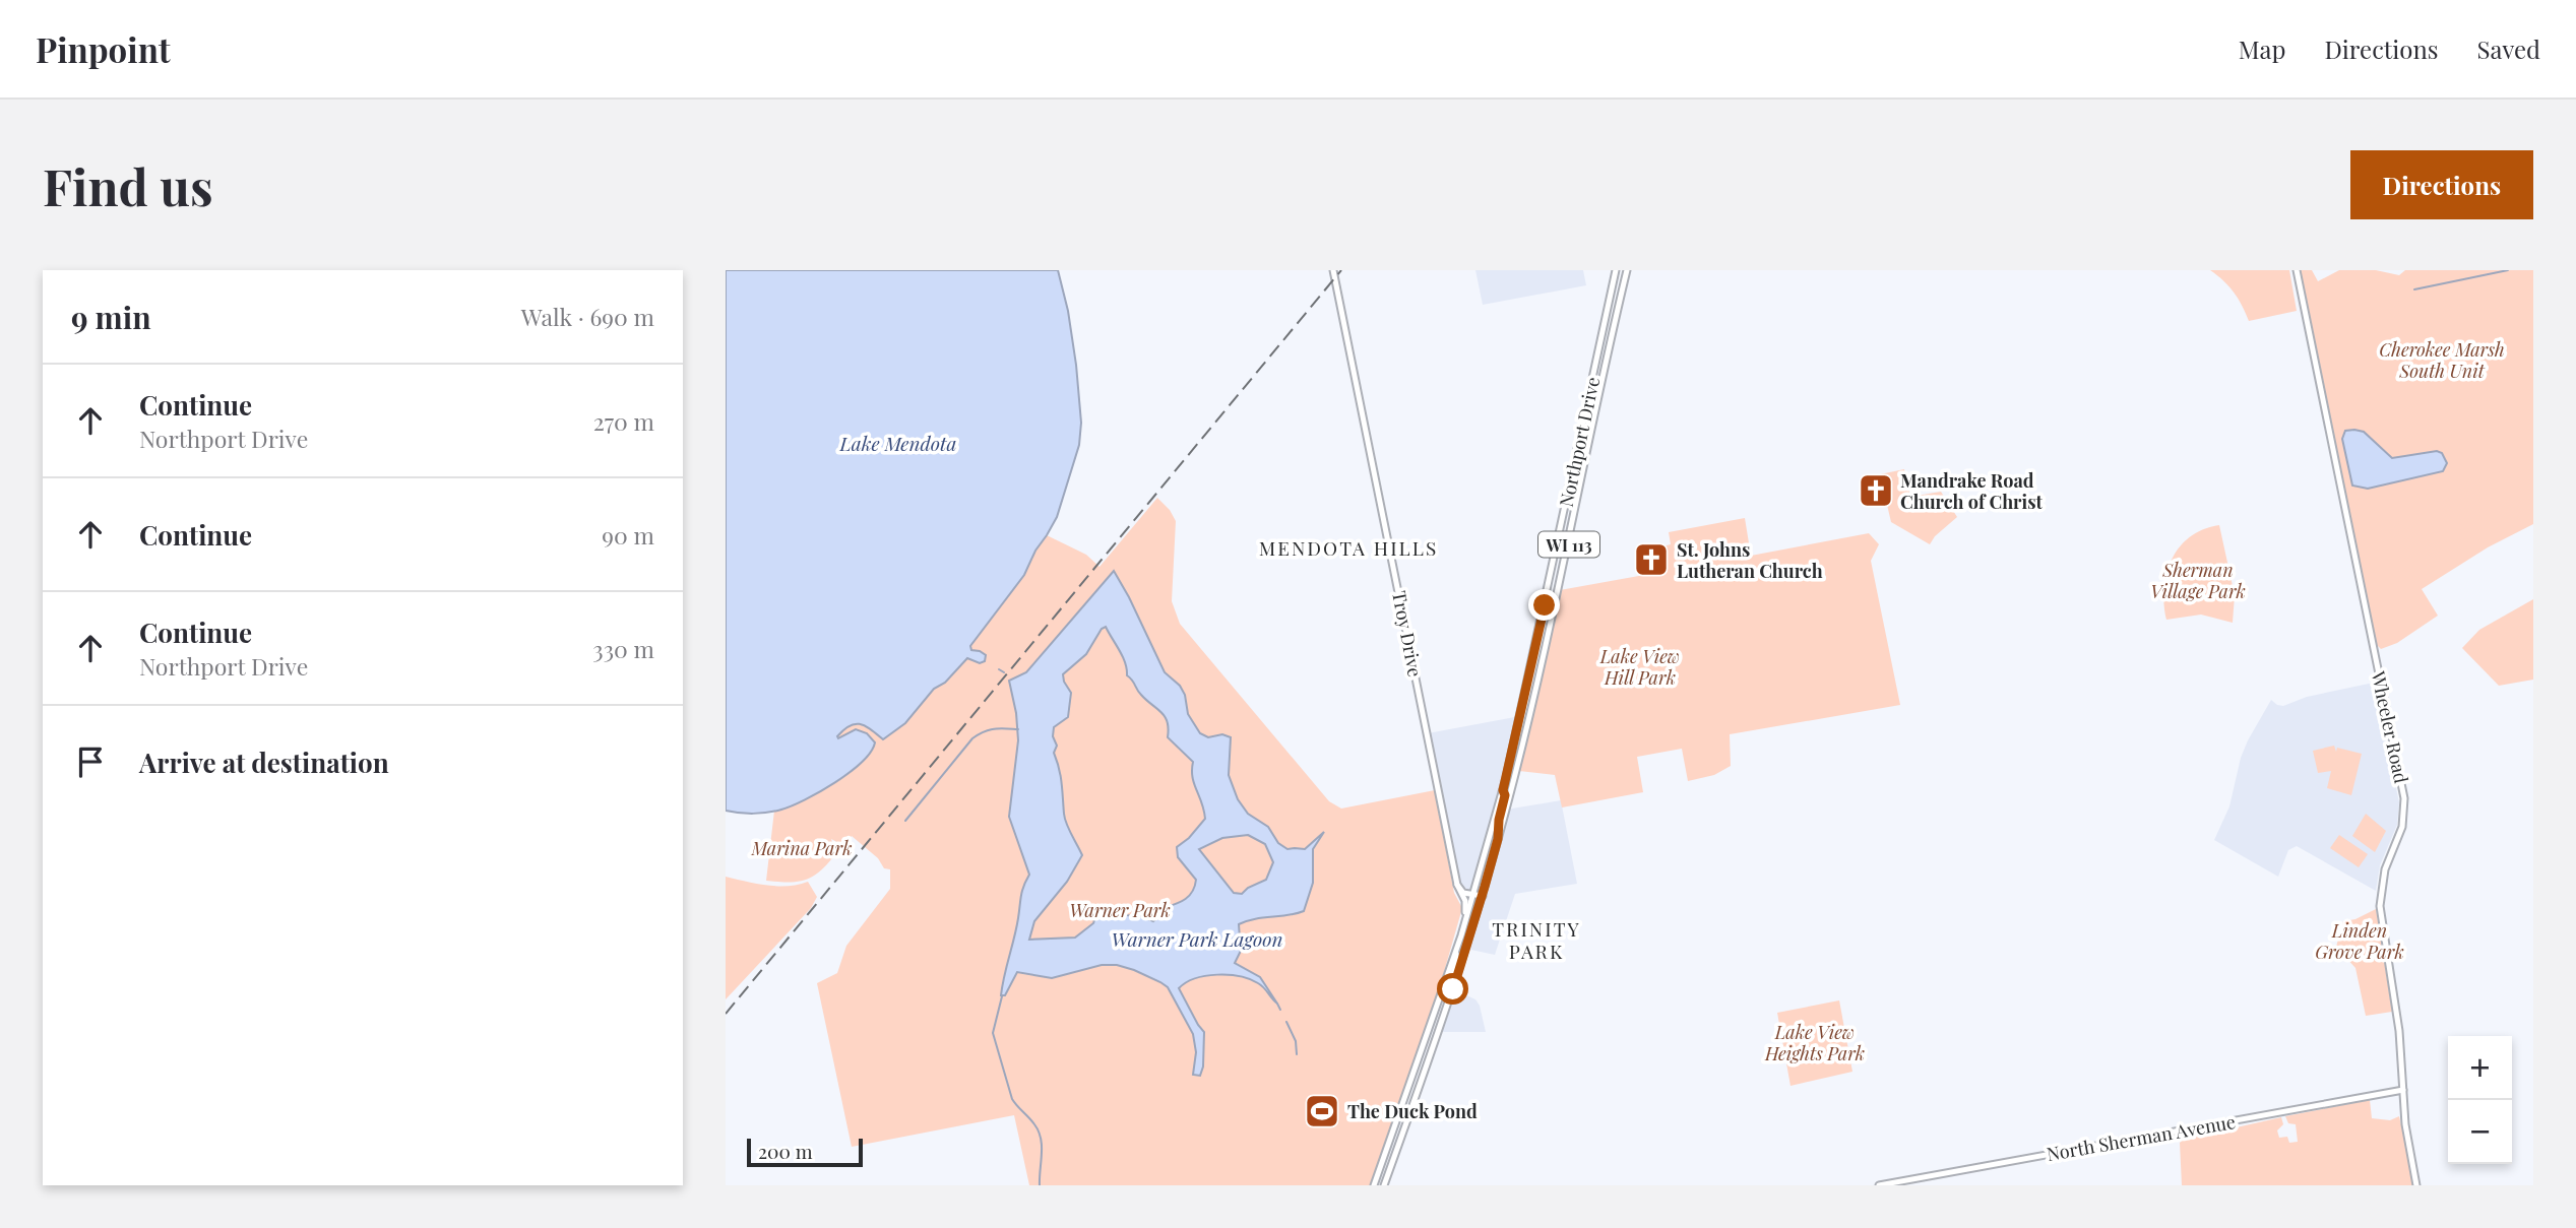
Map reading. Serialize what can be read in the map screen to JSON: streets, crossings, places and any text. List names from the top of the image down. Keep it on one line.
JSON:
{"streets":{"street":["Northport Drive","WI 113","Troy Drive","Wheeler Road","North Sherman Avenue"]},"crossings":[["Northport Drive","Troy Drive"],["Wheeler Road","North Sherman Avenue"]],"districts":["MENDOTA HILLS","TRINITY PARK"],"water":["Lake Mendota","Warner Park Lagoon"],"parks":["Cherokee Marsh South Unit","Sherman Village Park","Lake View Hill Park","Marina Park","Warner Park","Linden Grove Park","Lake View Heights Park"],"places":{"church":["Mandrake Road Church of Christ","St. Johns Lutheran Church"],"sports":["The Duck Pond"]},"scale_bar":"200 m","page":{"header":"Pinpoint","nav":["Map","Directions","Saved"],"buttons":"Directions","title":"Find us","heading":["9 min","Walk · 690 m"],"list":[["Continue","Northport Drive","270 m"],["Continue","90 m"],["Continue","Northport Drive","330 m"],"Arrive at destination"],"map_buttons":["+","−"],"scale":"200 m"}}
